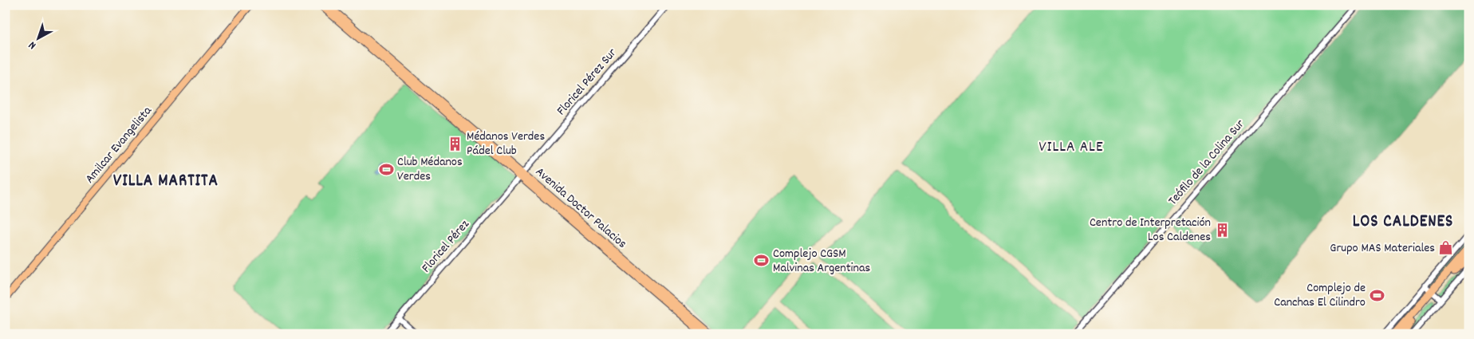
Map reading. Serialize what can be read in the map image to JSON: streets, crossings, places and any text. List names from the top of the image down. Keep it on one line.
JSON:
{"streets":{"main road":["Amilcar Evangelista","Avenida Doctor Palacios"],"street":["Floricel Pérez Sur","Teófilo de la Colina Sur","Floricel Pérez"]},"crossings":[["Floricel Pérez Sur","Avenida Doctor Palacios"],["Floricel Pérez Sur","Floricel Pérez"],["Avenida Doctor Palacios","Floricel Pérez"]],"districts":["VILLA ALE","VILLA MARTITA","LOS CALDENES"],"places":{"building":["Médanos Verdes Pádel Club","Centro de Interpretación Los Caldenes"],"sports":["Club Médanos Verdes","Complejo CGSM Malvinas Argentinas","Complejo de Canchas El Cilindro"],"shop":["Grupo MAS Materiales"]},"north":"bottom left"}
